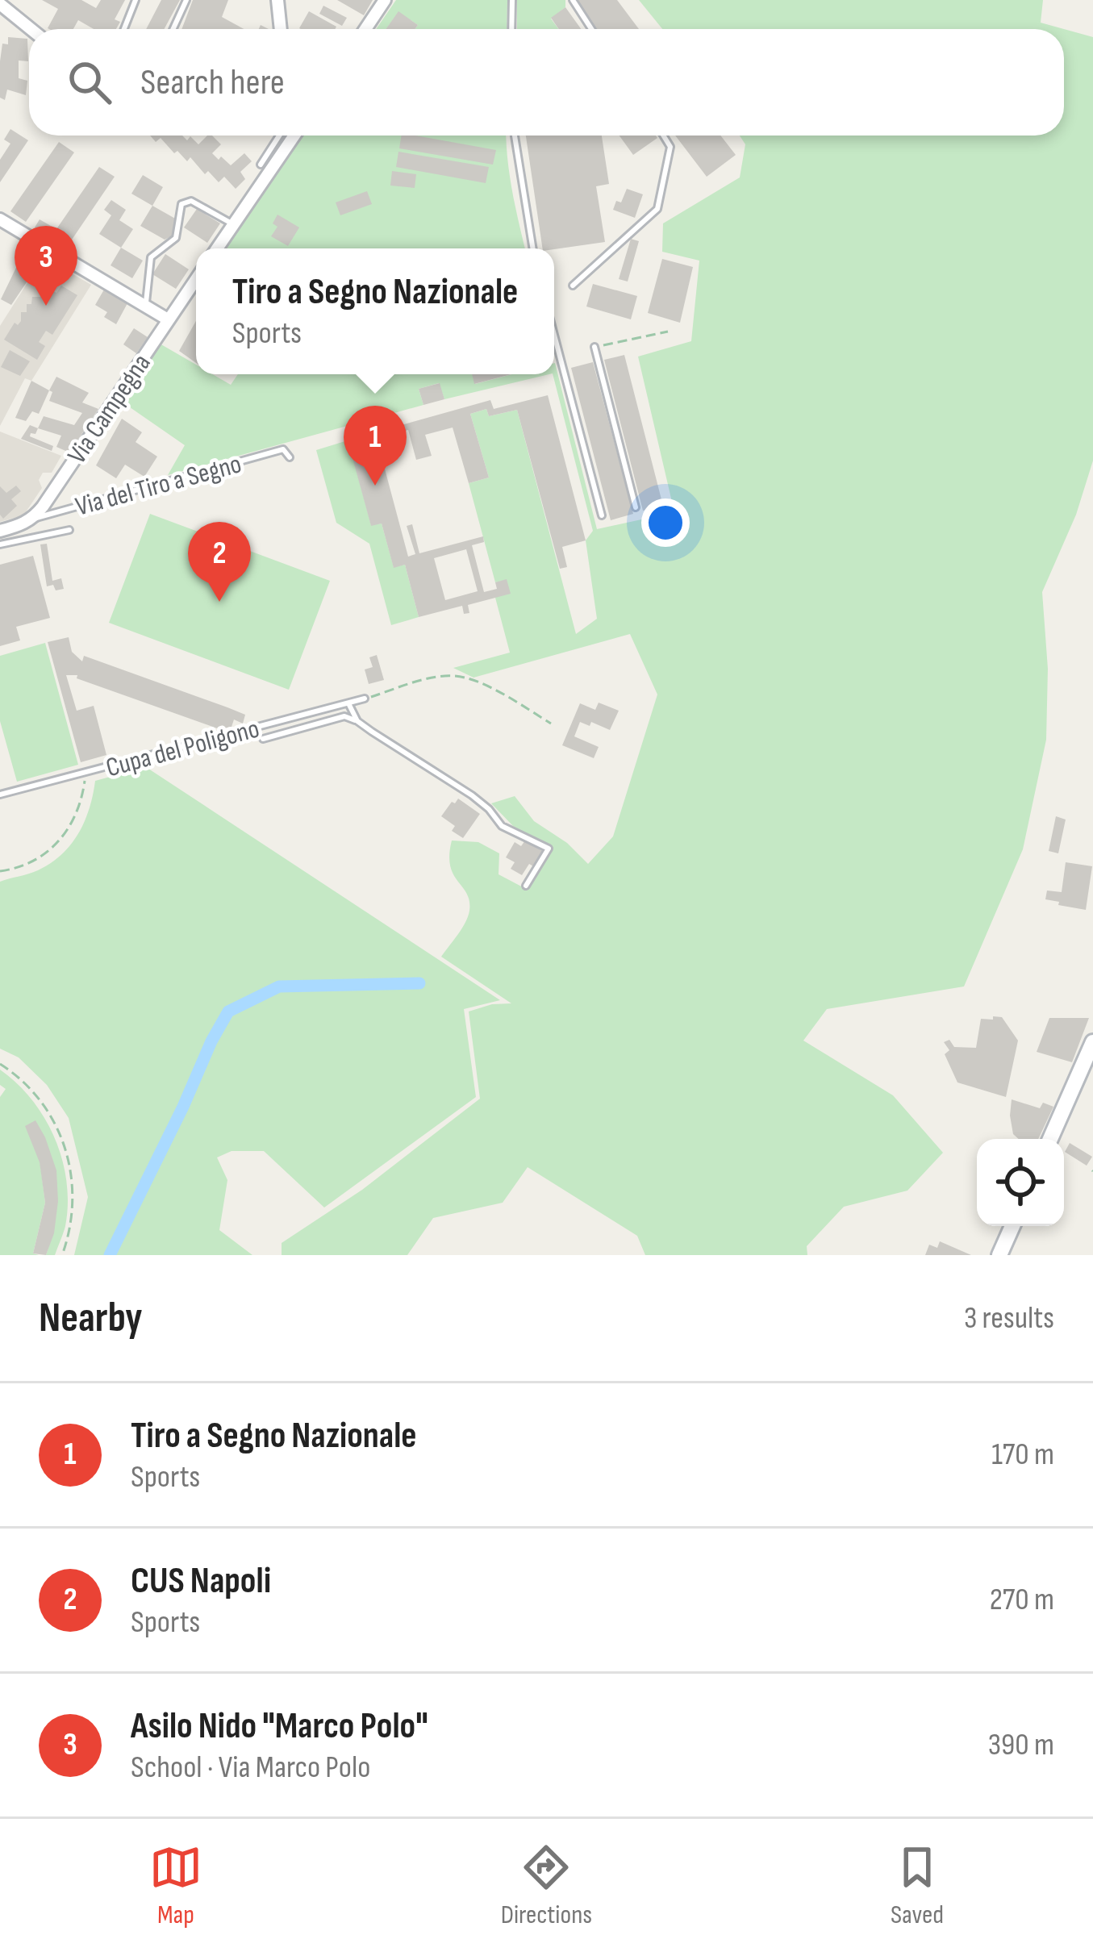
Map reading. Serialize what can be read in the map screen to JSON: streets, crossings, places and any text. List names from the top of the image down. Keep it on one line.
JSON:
{"streets":{"street":["Via Campegna"],"lane":["Via del Tiro a Segno","Cupa del Poligono"]},"crossings":[["Via Campegna","Via del Tiro a Segno"]],"page":{"search":"Search here","pins":["3","1","2"],"popup":["Tiro a Segno Nazionale","Sports"],"heading":["Nearby","3 results"],"list":[{"mark":"1","name":"Tiro a Segno Nazionale","note":"Sports","value":"170 m"},{"mark":"2","name":"CUS Napoli","note":"Sports","value":"270 m"},{"mark":"3","name":"Asilo Nido \"Marco Polo\"","note":"School · Via Marco Polo","value":"390 m"}],"nav":["Map","Directions","Saved"]}}
